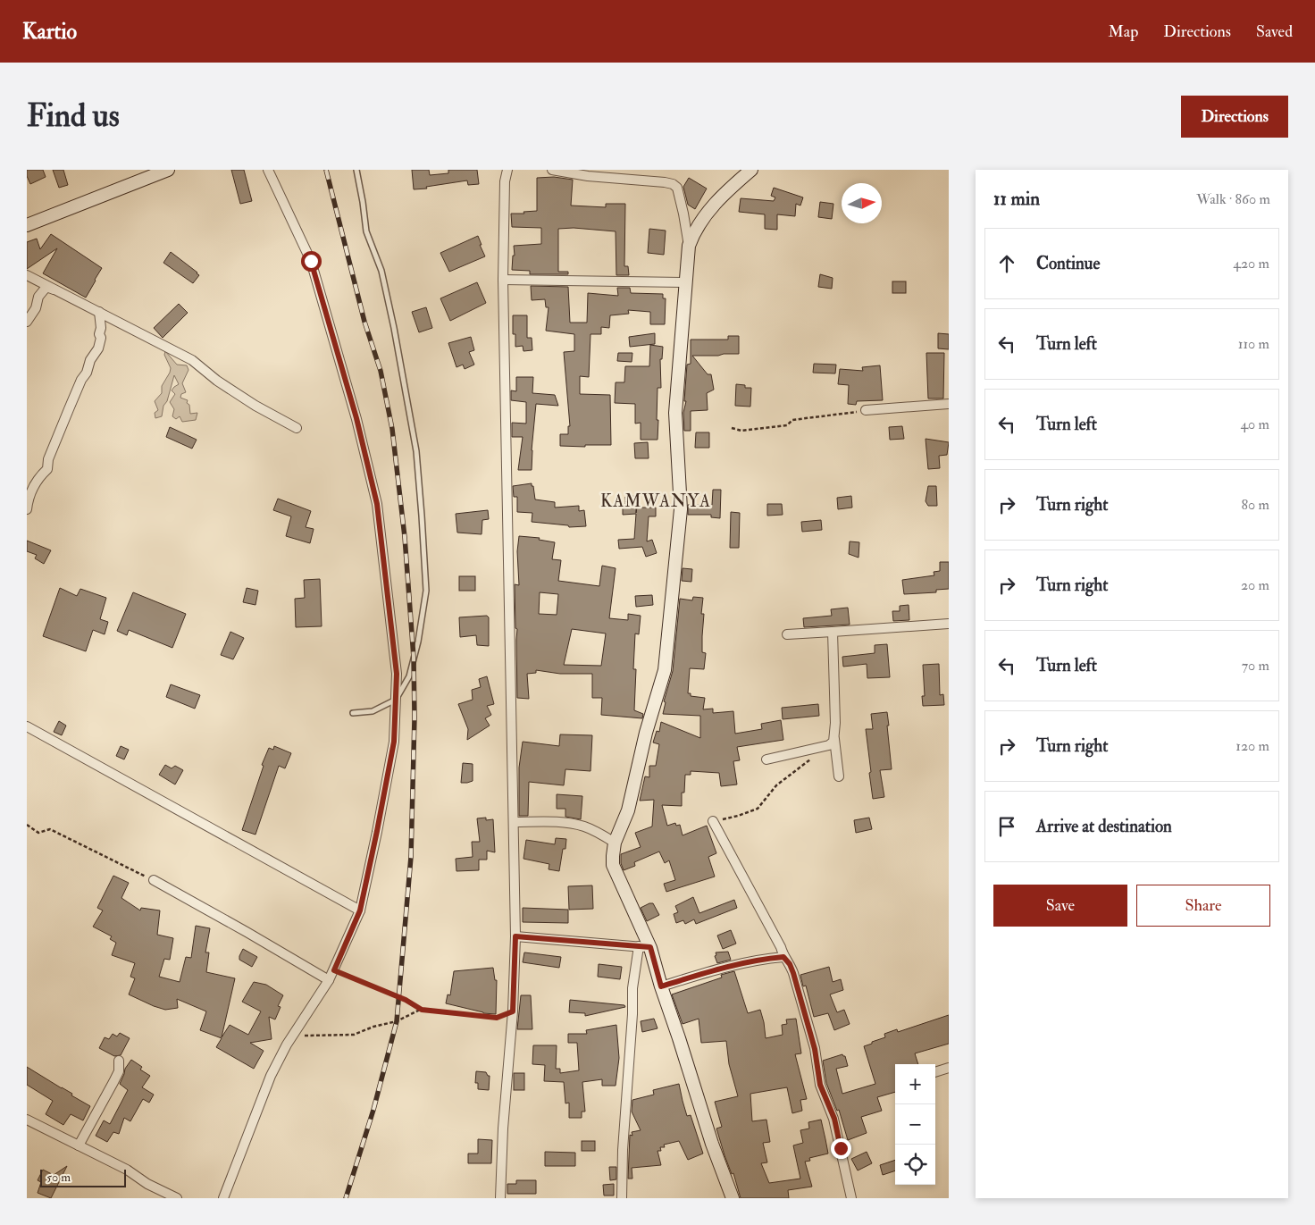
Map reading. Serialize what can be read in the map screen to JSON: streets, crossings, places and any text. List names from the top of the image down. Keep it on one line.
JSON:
{"districts":["KAMWANYA"],"scale_bar":"50 m","north":"right","page":{"header":"Kartio","nav":["Map","Directions","Saved"],"buttons":["Directions",["Save","Share"]],"title":"Find us","heading":["11 min","Walk · 860 m"],"list":[["Continue","420 m"],["Turn left","110 m"],["Turn left","40 m"],["Turn right","80 m"],["Turn right","20 m"],["Turn left","70 m"],["Turn right","120 m"],"Arrive at destination"],"map_buttons":["+","−"],"scale":"50 m"}}
